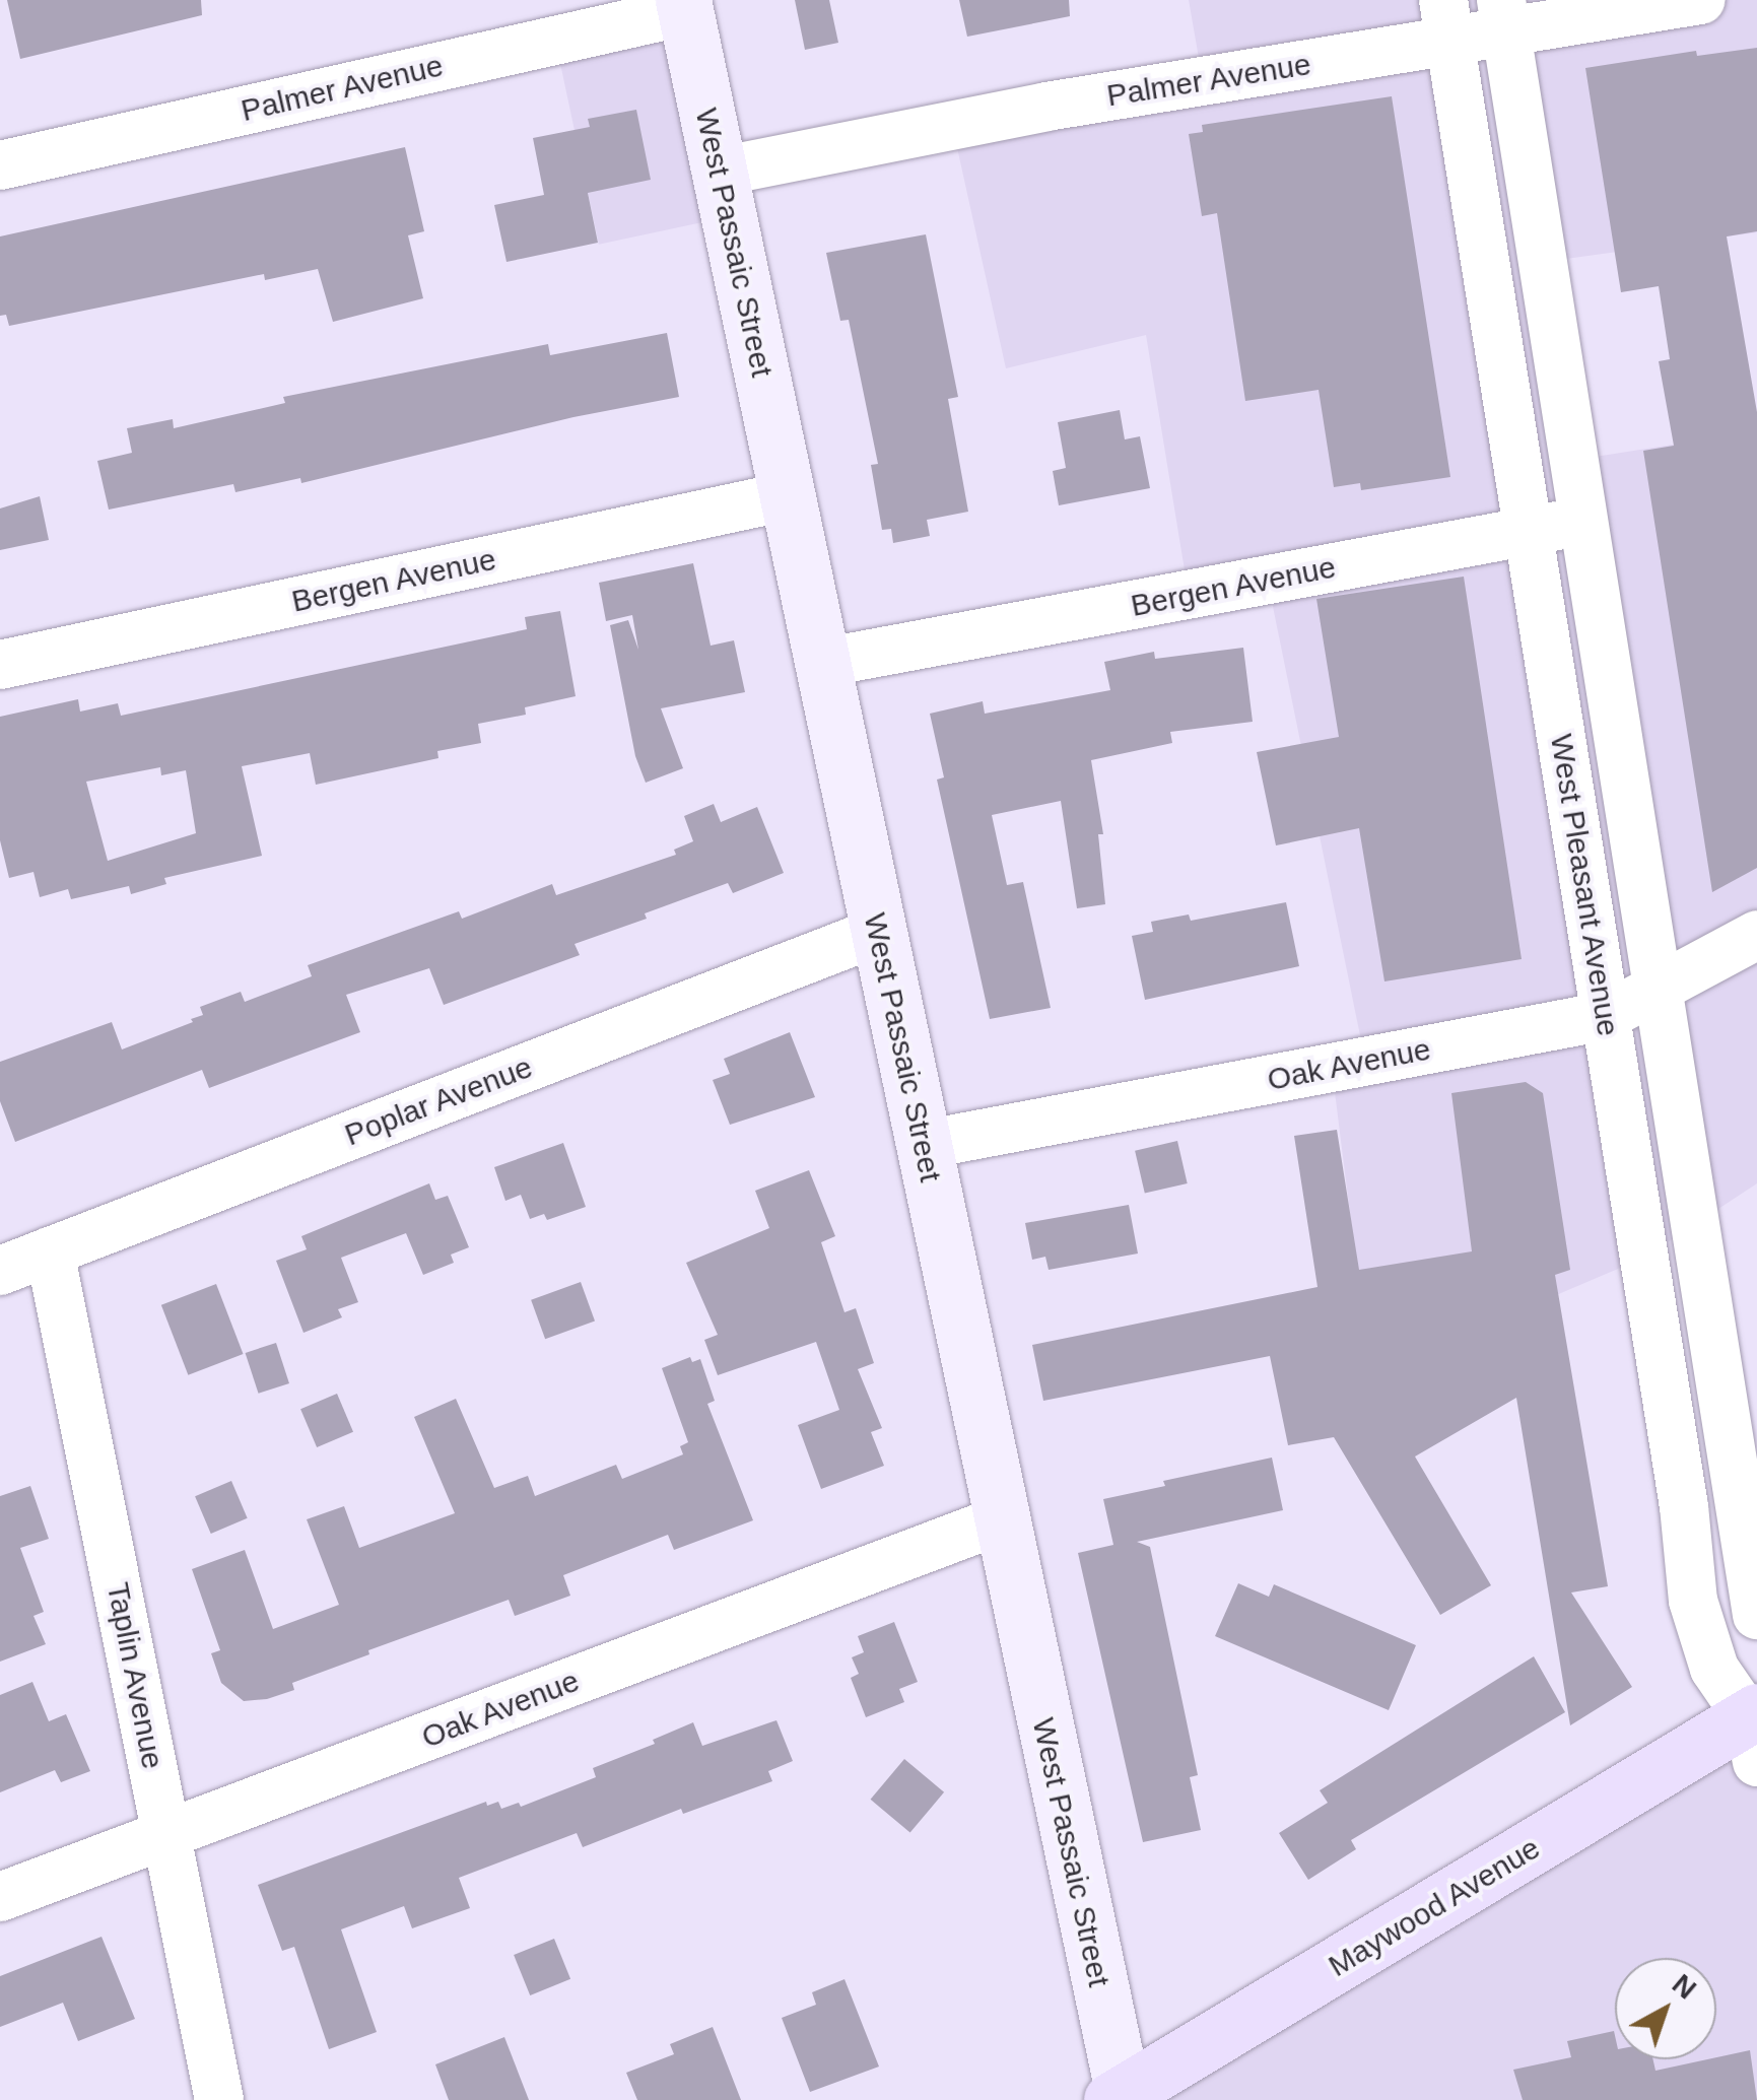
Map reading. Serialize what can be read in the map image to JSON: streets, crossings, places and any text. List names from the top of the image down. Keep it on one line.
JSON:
{"streets":{"main road":["West Passaic Street","Maywood Avenue"],"street":["Palmer Avenue","Bergen Avenue","West Pleasant Avenue","Oak Avenue","Poplar Avenue","Taplin Avenue"]},"crossings":[["Palmer Avenue","West Passaic Street"],["Palmer Avenue","West Pleasant Avenue"],["West Passaic Street","Bergen Avenue"],["West Passaic Street","Oak Avenue"],["West Passaic Street","Poplar Avenue"],["West Passaic Street","Maywood Avenue"],["Bergen Avenue","West Pleasant Avenue"],["West Pleasant Avenue","Oak Avenue"],["West Pleasant Avenue","Maywood Avenue"],["Oak Avenue","Taplin Avenue"],["Poplar Avenue","Taplin Avenue"]],"north":"top right"}
